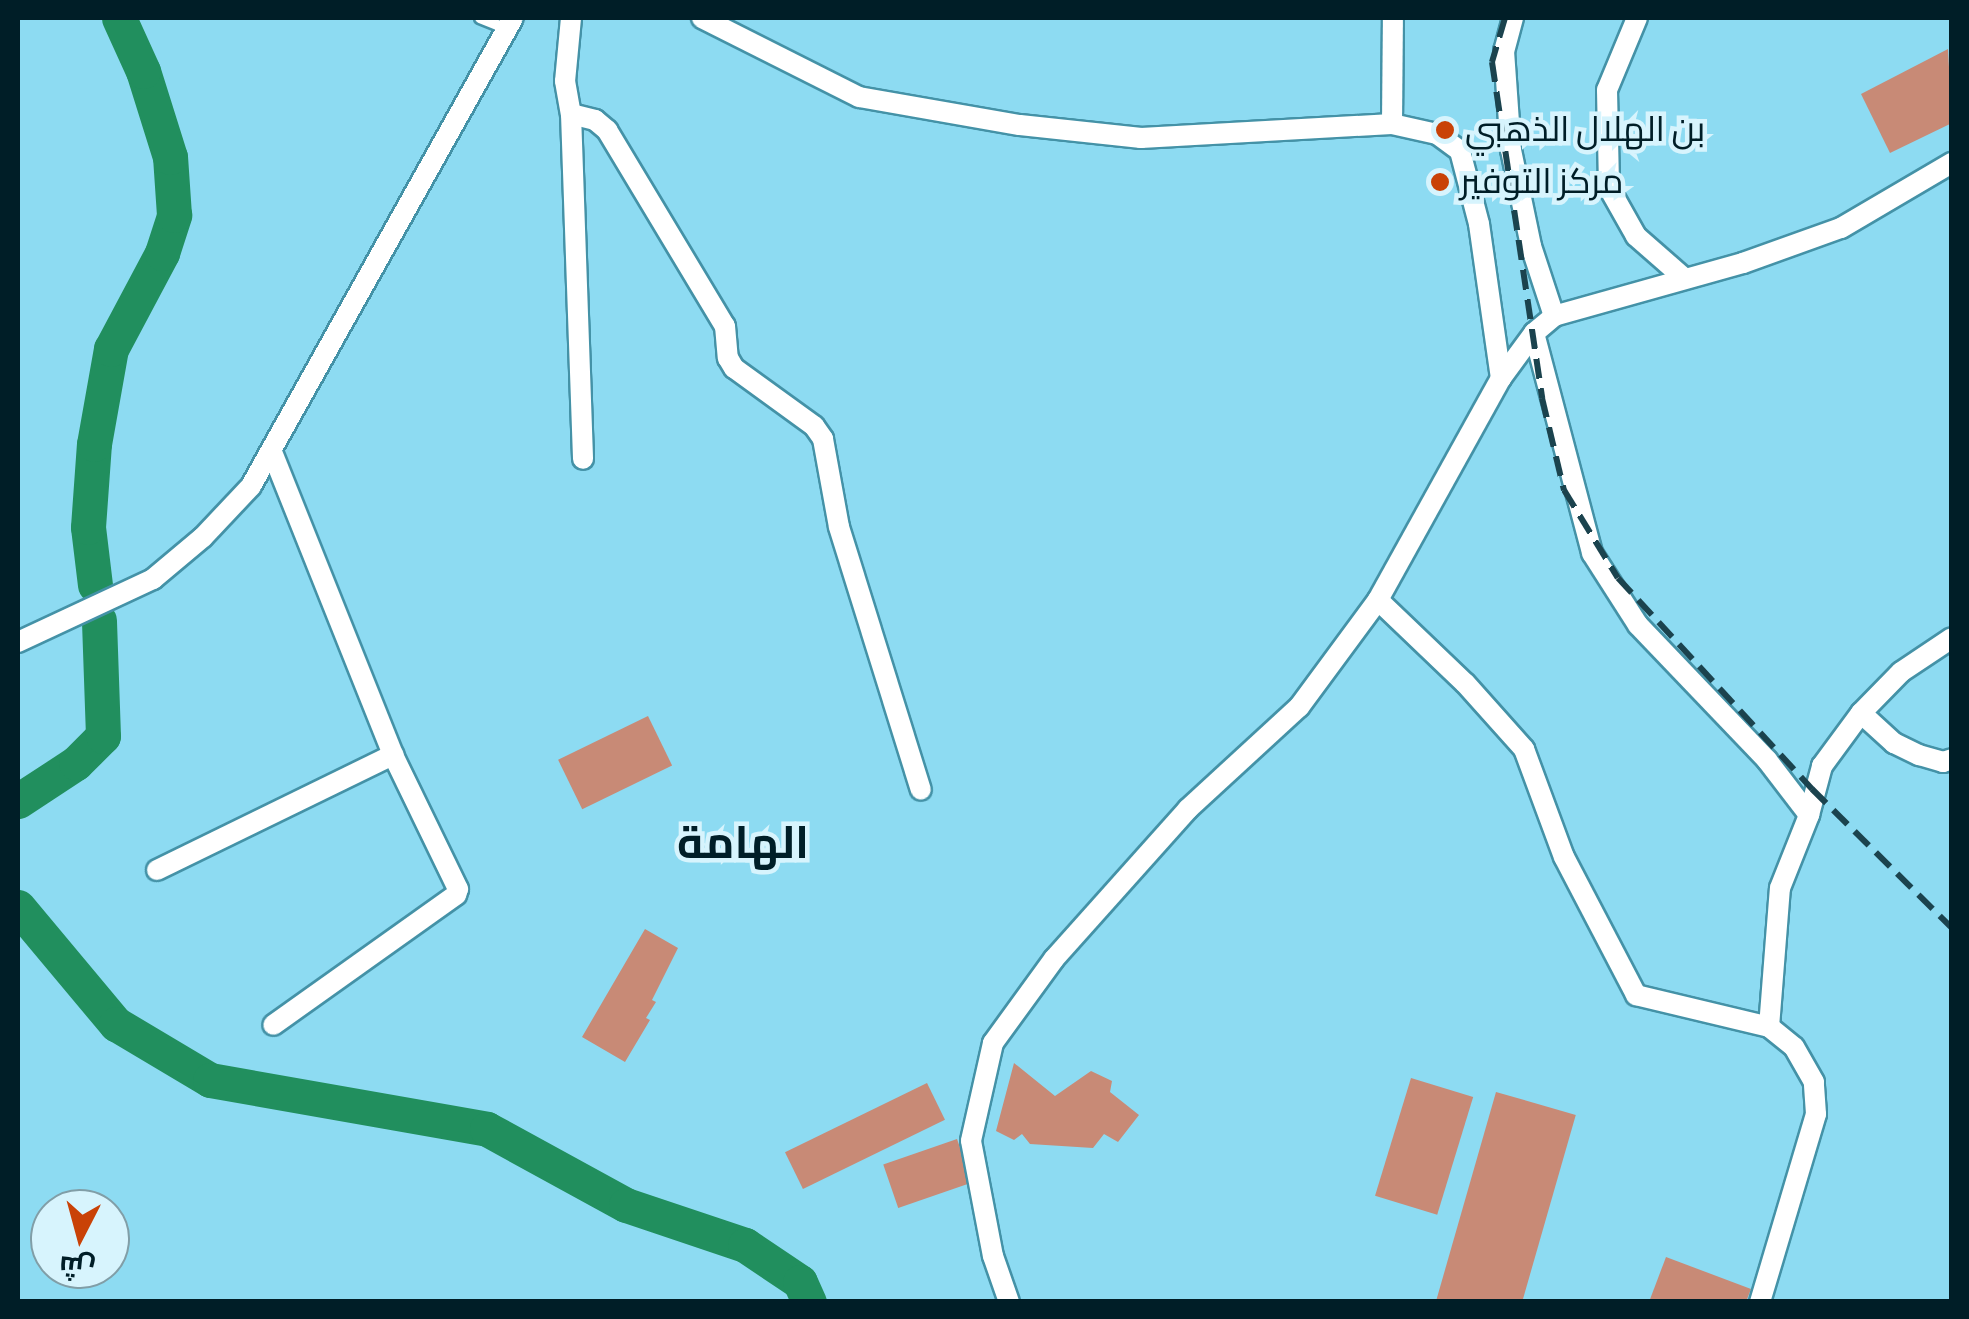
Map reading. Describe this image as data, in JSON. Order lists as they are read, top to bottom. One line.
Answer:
{"districts":["الهامة"],"places":["بن الهلال الذهبي","مركز التوفير"],"north":"bottom"}
